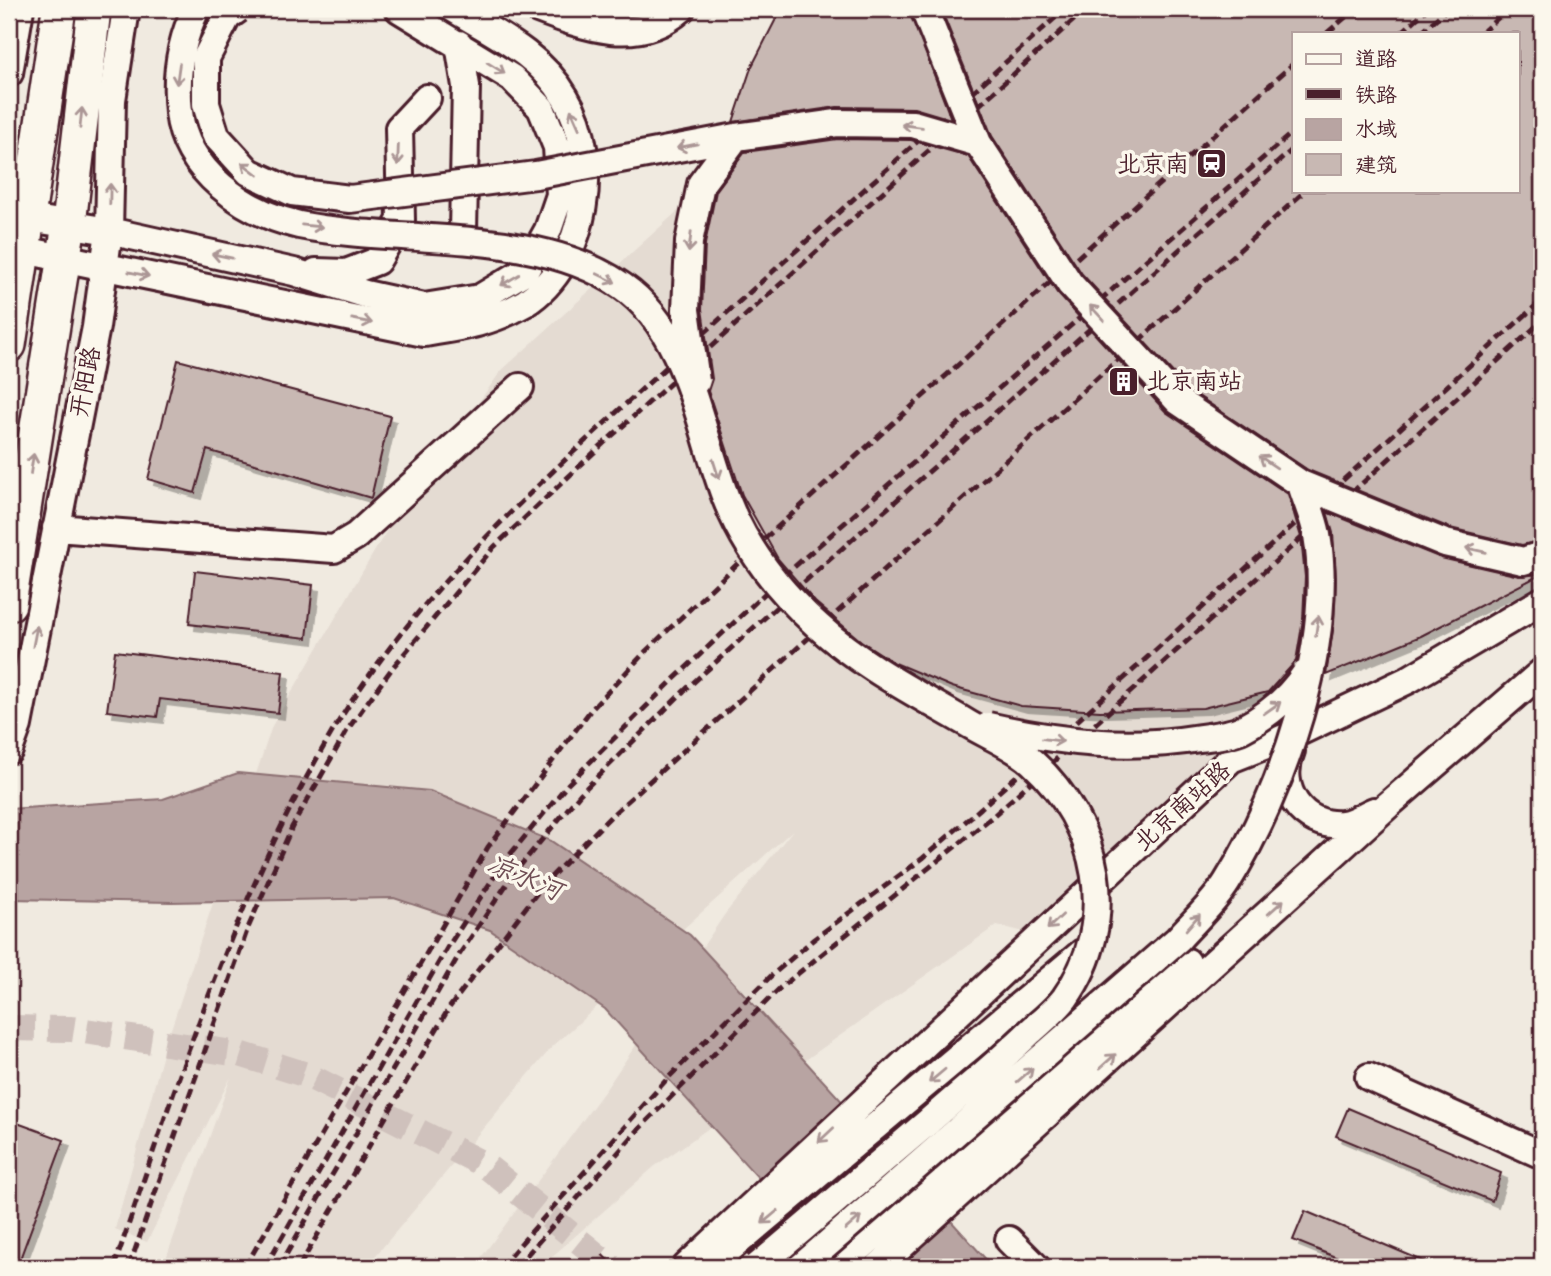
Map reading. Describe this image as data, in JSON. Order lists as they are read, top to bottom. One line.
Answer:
{"streets":{"main road":["开阳路"],"street":["北京南站路"]},"water":["凉水河"],"places":{"station":["北京南"],"building":["北京南站"]},"legend":["道路","铁路","水域","建筑"]}
